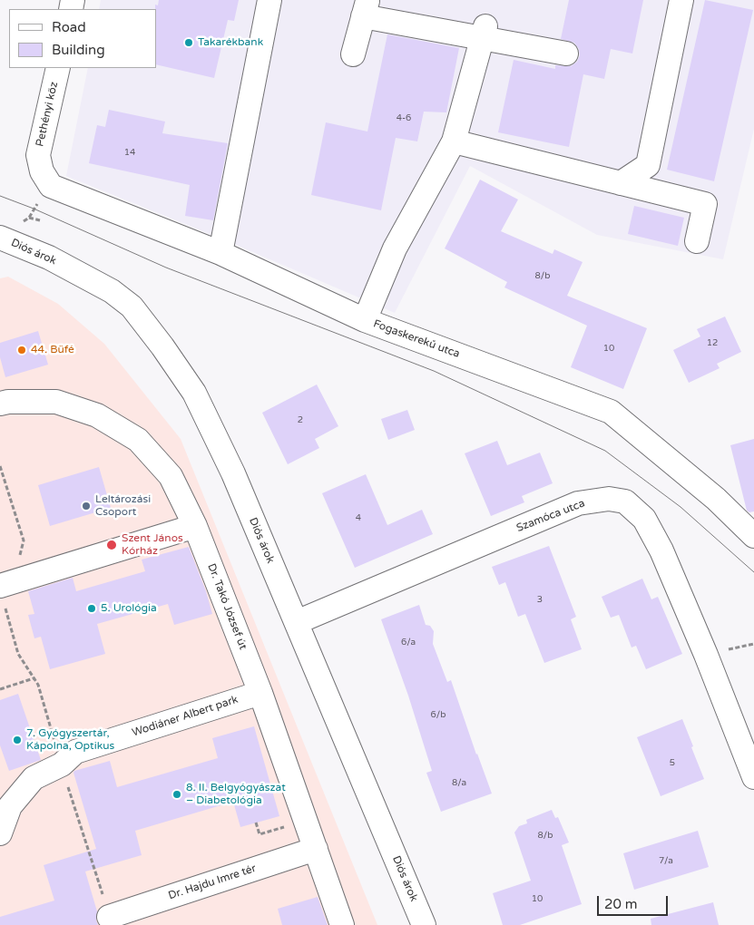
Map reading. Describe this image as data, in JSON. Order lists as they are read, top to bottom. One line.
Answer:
{"streets":{"street":["Pethényi köz","Diós árok","Fogaskerekű utca","Szamóca utca","Dr. Takó József út","Wodiáner Albert park","Dr. Hajdu Imre tér"]},"crossings":[["Pethényi köz","Fogaskerekű utca"],["Diós árok","Szamóca utca"],["Dr. Takó József út","Wodiáner Albert park"],["Dr. Takó József út","Dr. Hajdu Imre tér"]],"places":["Takarékbank","44. Büfé","Leltározási Csoport","Szent János Kórház","5. Urológia","7. Gyógyszertár, Kápolna, Optikus","8. II. Belgyógyászat – Diabetológia"],"house_numbers":["4-6","14","8/b","12","10","2","4","3","6/a","6/b","5","8/a","8/b","7/a","10"],"legend":["Road","Building"],"scale_bar":"20 m"}
